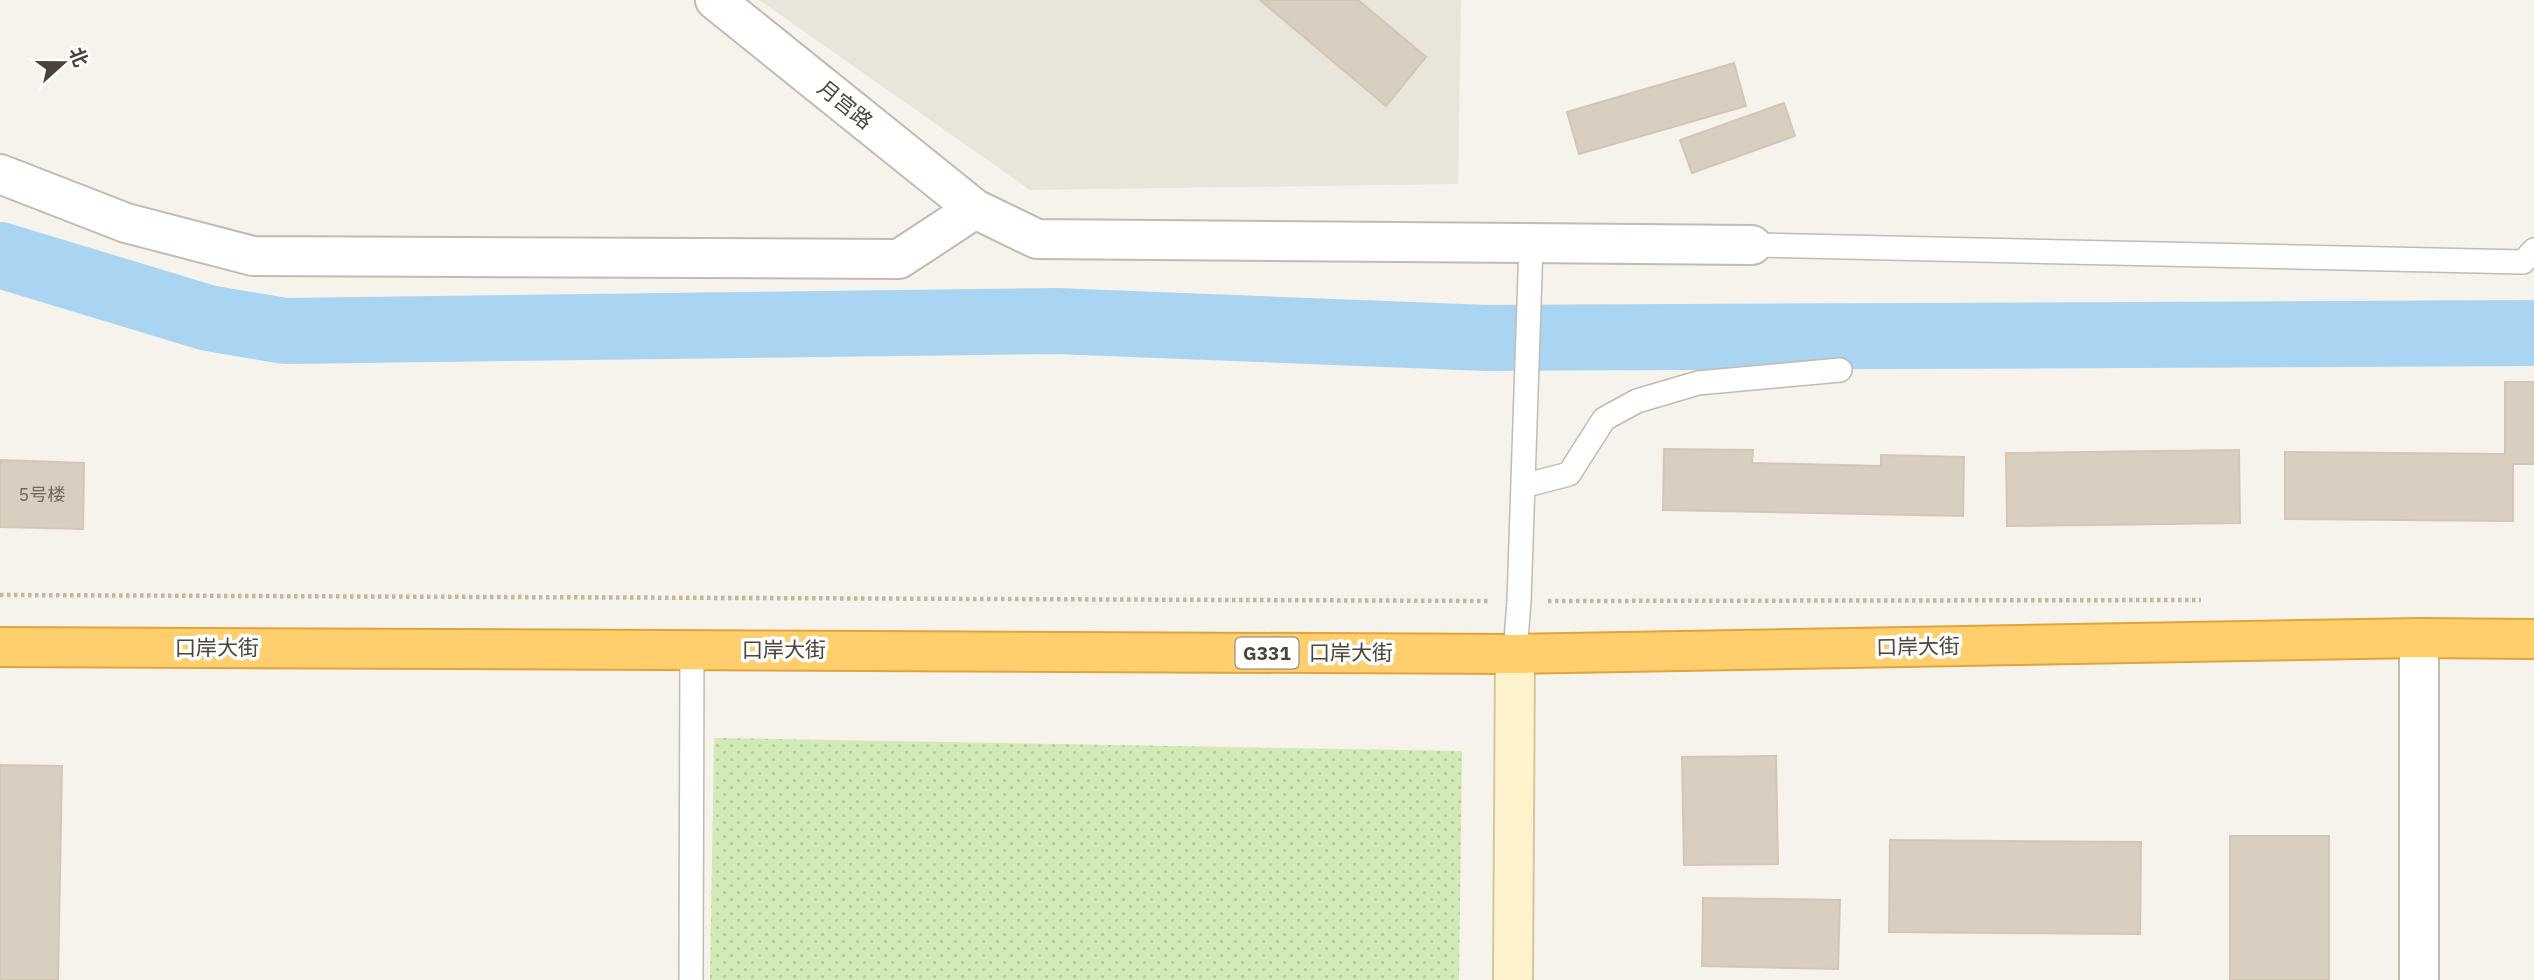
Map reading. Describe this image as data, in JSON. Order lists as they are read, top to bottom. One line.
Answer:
{"streets":{"highway":["口岸大街","G331"],"street":["月宫路"]},"house_numbers":["5号楼"],"north":"right"}
